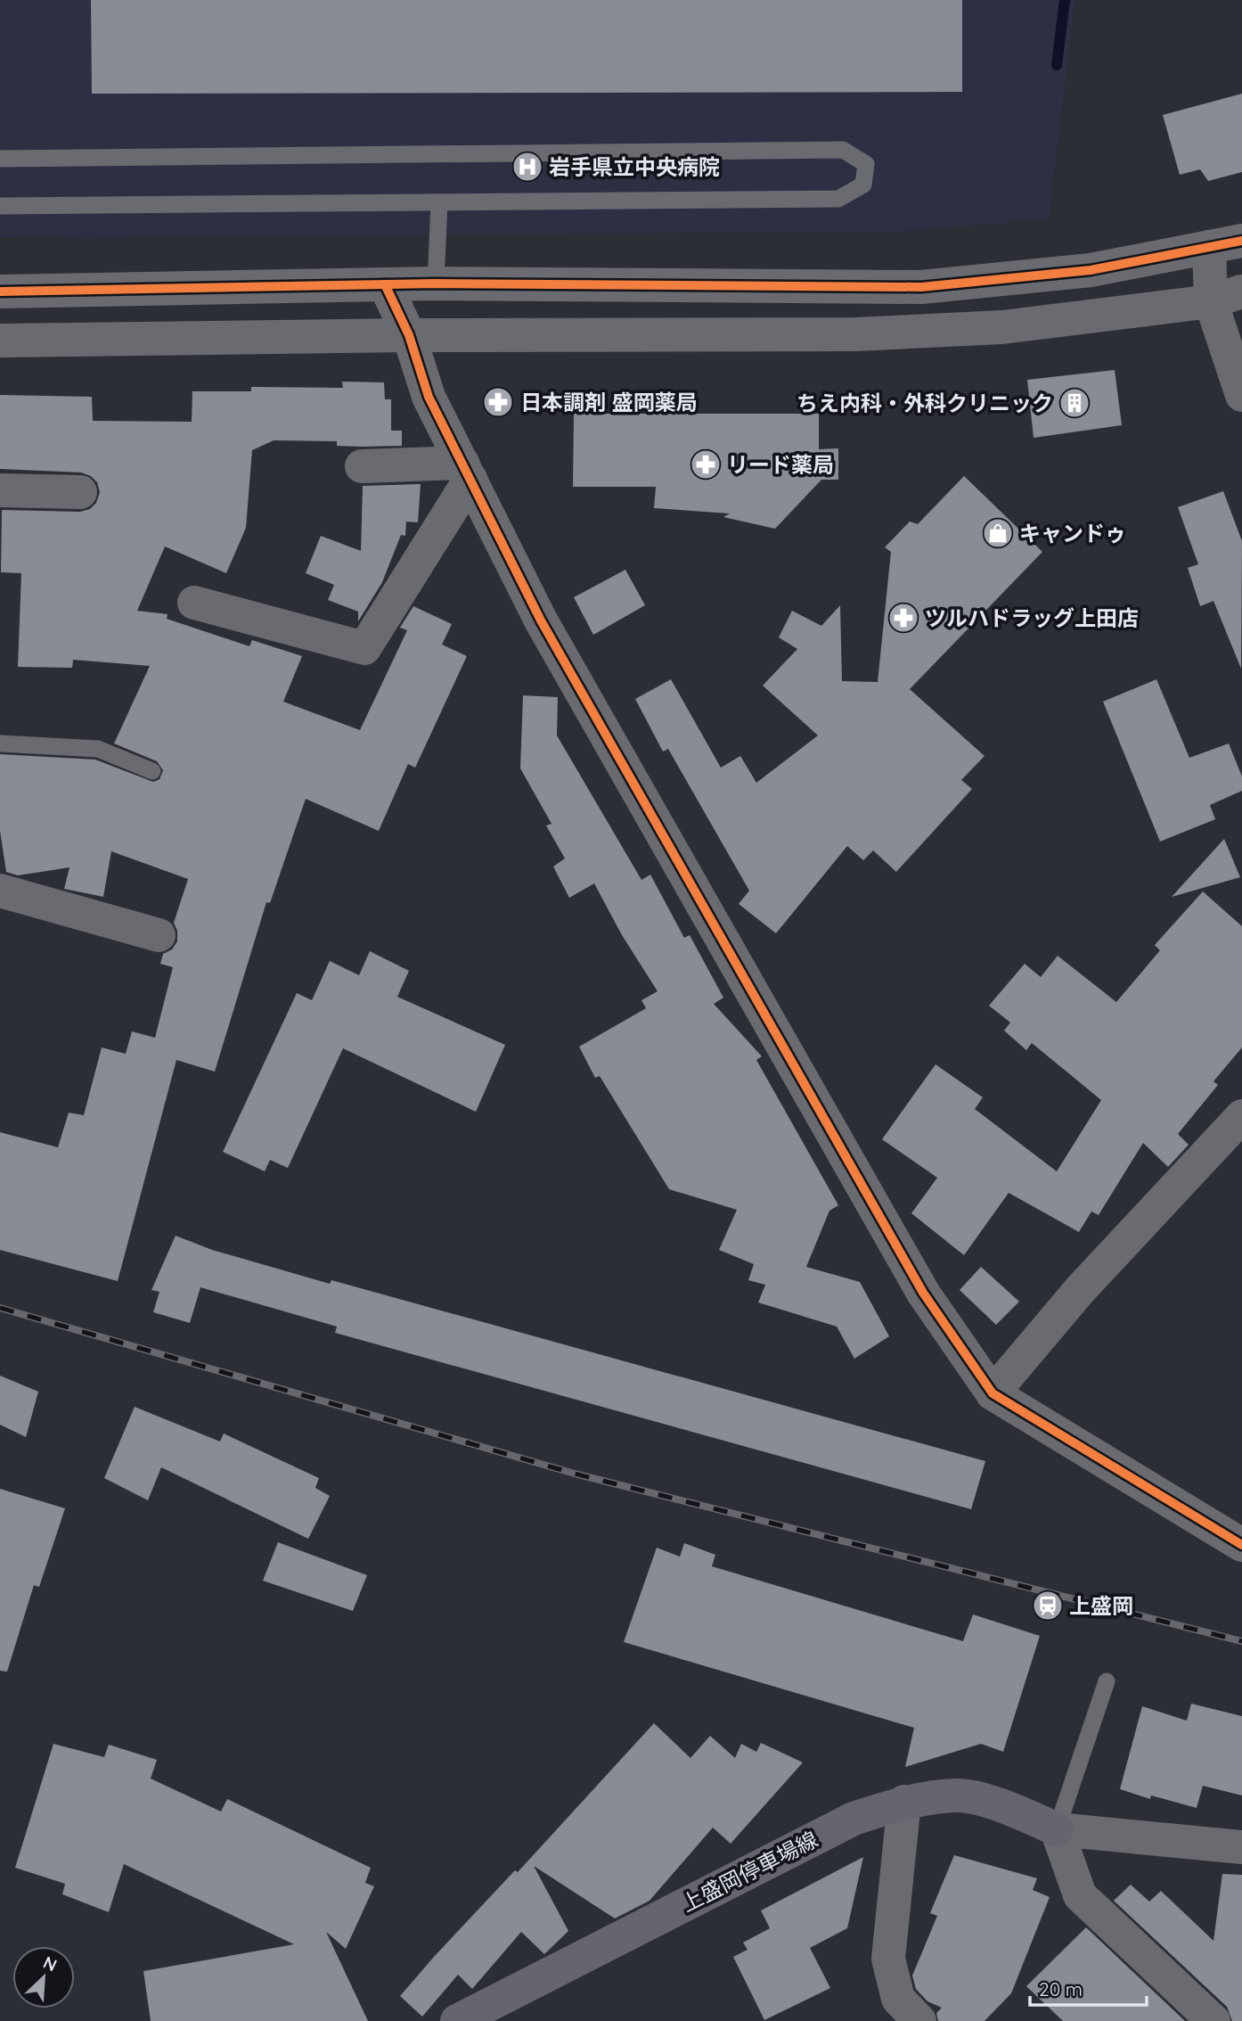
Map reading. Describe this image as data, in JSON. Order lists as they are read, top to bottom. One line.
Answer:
{"streets":{"main road":["上盛岡停車場線"]},"places":{"hospital":["岩手県立中央病院"],"pharmacy":["日本調剤 盛岡薬局","リード薬局","ツルハドラッグ上田店"],"building":["ちえ内科・外科クリニック"],"shop":["キャンドゥ"],"station":["上盛岡"]},"scale_bar":"20 m","north":"top right"}
